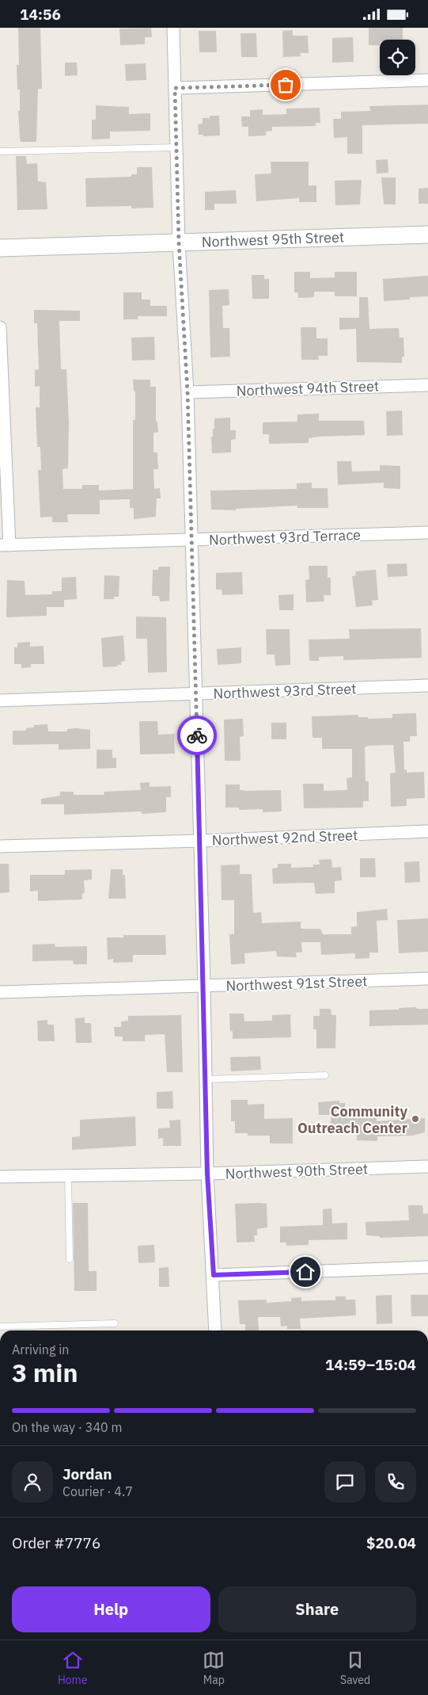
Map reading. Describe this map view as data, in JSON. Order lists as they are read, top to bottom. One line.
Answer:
{"streets":{"main road":["Northwest 95th Street"],"street":["Northwest 94th Street","Northwest 93rd Terrace","Northwest 93rd Street","Northwest 92nd Street","Northwest 91st Street","Northwest 90th Street"]},"places":["Community Outreach Center"],"page":{"status":"14:56","heading":["3 min","Arriving in","14:59–15:04"],"panel":["Jordan","Courier · 4.7","Order #7776","$20.04"],"bar":"On the way · 340 m","buttons":["Help","Share"],"tabs":["Home","Map","Saved"]}}
